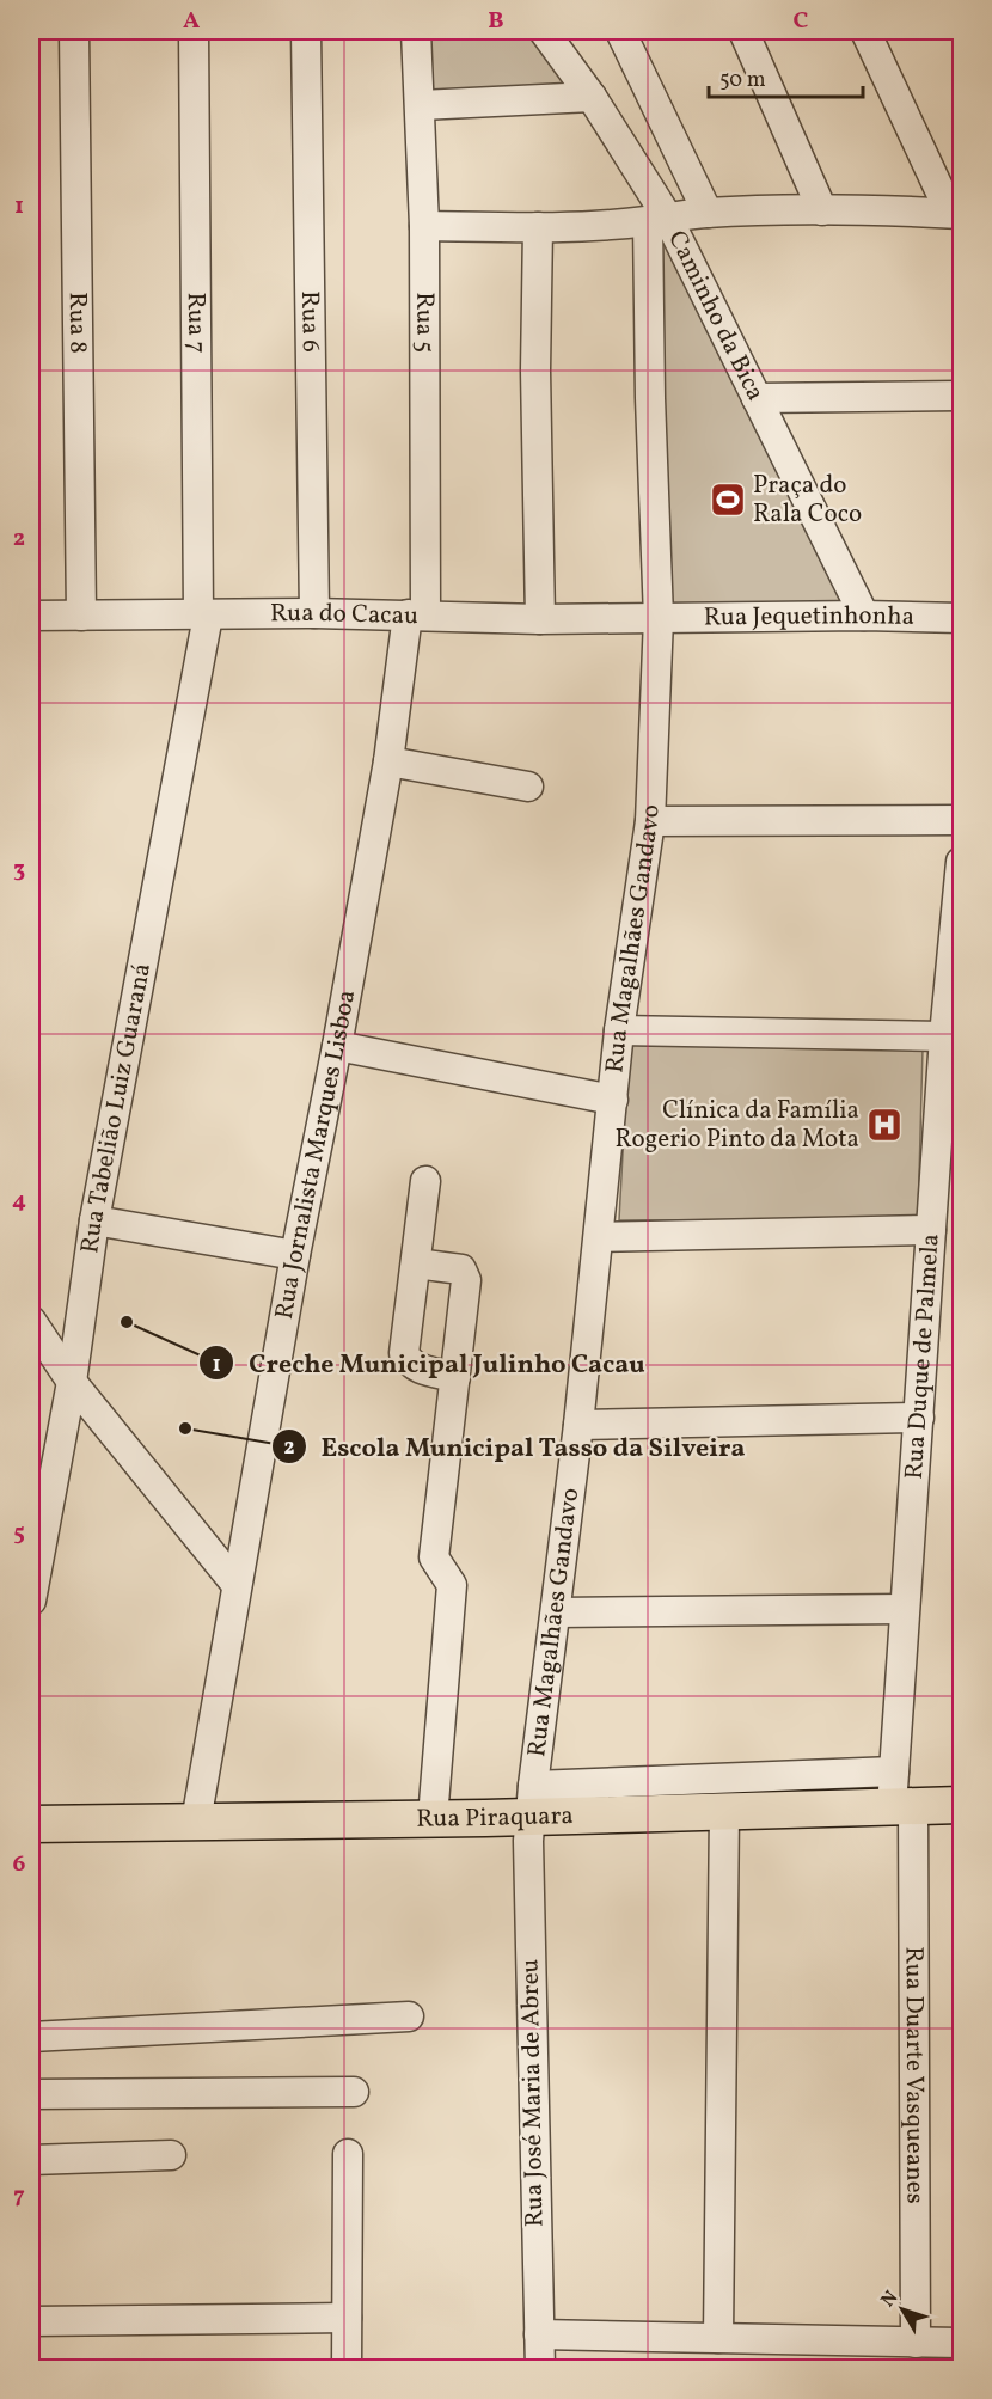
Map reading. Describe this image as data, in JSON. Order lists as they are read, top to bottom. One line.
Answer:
{"streets":{"main road":["Rua Piraquara"],"street":["Caminho da Bica","Rua 6","Rua 8","Rua 7","Rua 5","Rua do Cacau","Rua Jequetinhonha","Rua Magalhães Gandavo","Rua Tabelião Luiz Guaraná","Rua Jornalista Marques Lisboa","Rua Duque de Palmela","Rua Duarte Vasqueanes","Rua José Maria de Abreu"]},"crossings":[["Caminho da Bica","Rua Jequetinhonha"],["Caminho da Bica","Rua Magalhães Gandavo"],["Rua 6","Rua do Cacau"],["Rua 8","Rua do Cacau"],["Rua 7","Rua do Cacau"],["Rua 7","Rua Tabelião Luiz Guaraná"],["Rua 5","Rua do Cacau"],["Rua 5","Rua Jornalista Marques Lisboa"],["Rua do Cacau","Rua Jequetinhonha"],["Rua do Cacau","Rua Magalhães Gandavo"],["Rua do Cacau","Rua Tabelião Luiz Guaraná"],["Rua do Cacau","Rua Jornalista Marques Lisboa"],["Rua Jequetinhonha","Rua Magalhães Gandavo"],["Rua Magalhães Gandavo","Rua Piraquara"],["Rua Magalhães Gandavo","Rua José Maria de Abreu"],["Rua Jornalista Marques Lisboa","Rua Piraquara"],["Rua Duque de Palmela","Rua Piraquara"],["Rua Duque de Palmela","Rua Duarte Vasqueanes"],["Rua Piraquara","Rua Duarte Vasqueanes"],["Rua Piraquara","Rua José Maria de Abreu"]],"places":{"sports":["Praça do Rala Coco"],"hospital":["Clínica da Família Rogerio Pinto da Mota"],"other":["Creche Municipal Julinho Cacau","Escola Municipal Tasso da Silveira"]},"scale_bar":"50 m","north":"top left","grid":{"columns":["A","B","C"],"rows":["1","2","3","4","5","6","7"]}}
